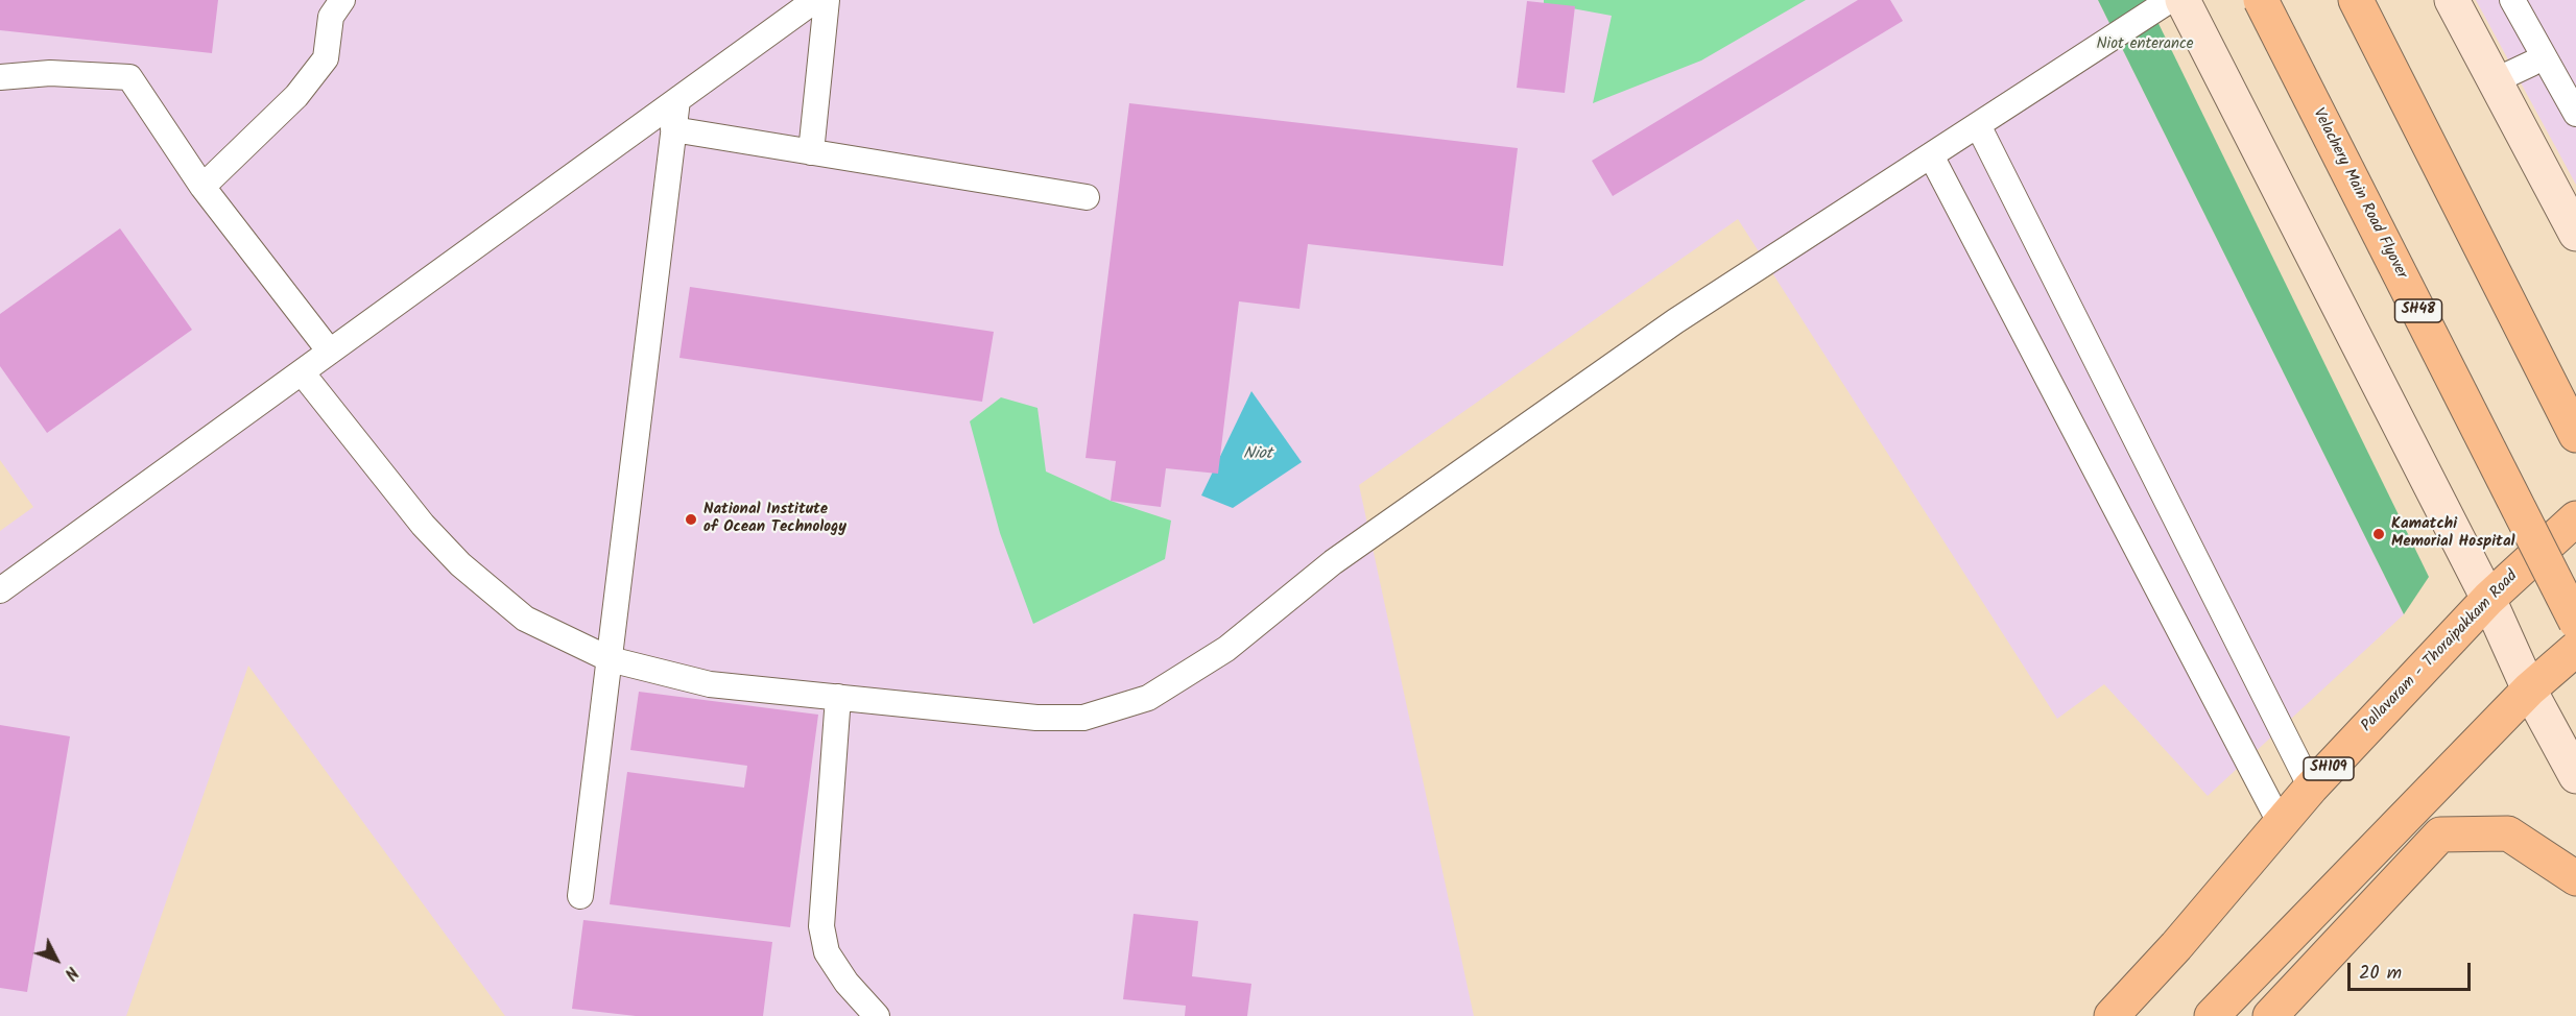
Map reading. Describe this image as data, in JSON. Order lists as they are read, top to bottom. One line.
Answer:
{"streets":{"main road":["Velachery Main Road Flyover","SH48","Pallavaram - Thoraipakkam Road","SH109"]},"water":["Niot"],"parks":["Niot enterance"],"places":["National Institute of Ocean Technology","Kamatchi Memorial Hospital"],"scale_bar":"20 m","north":"bottom right"}
